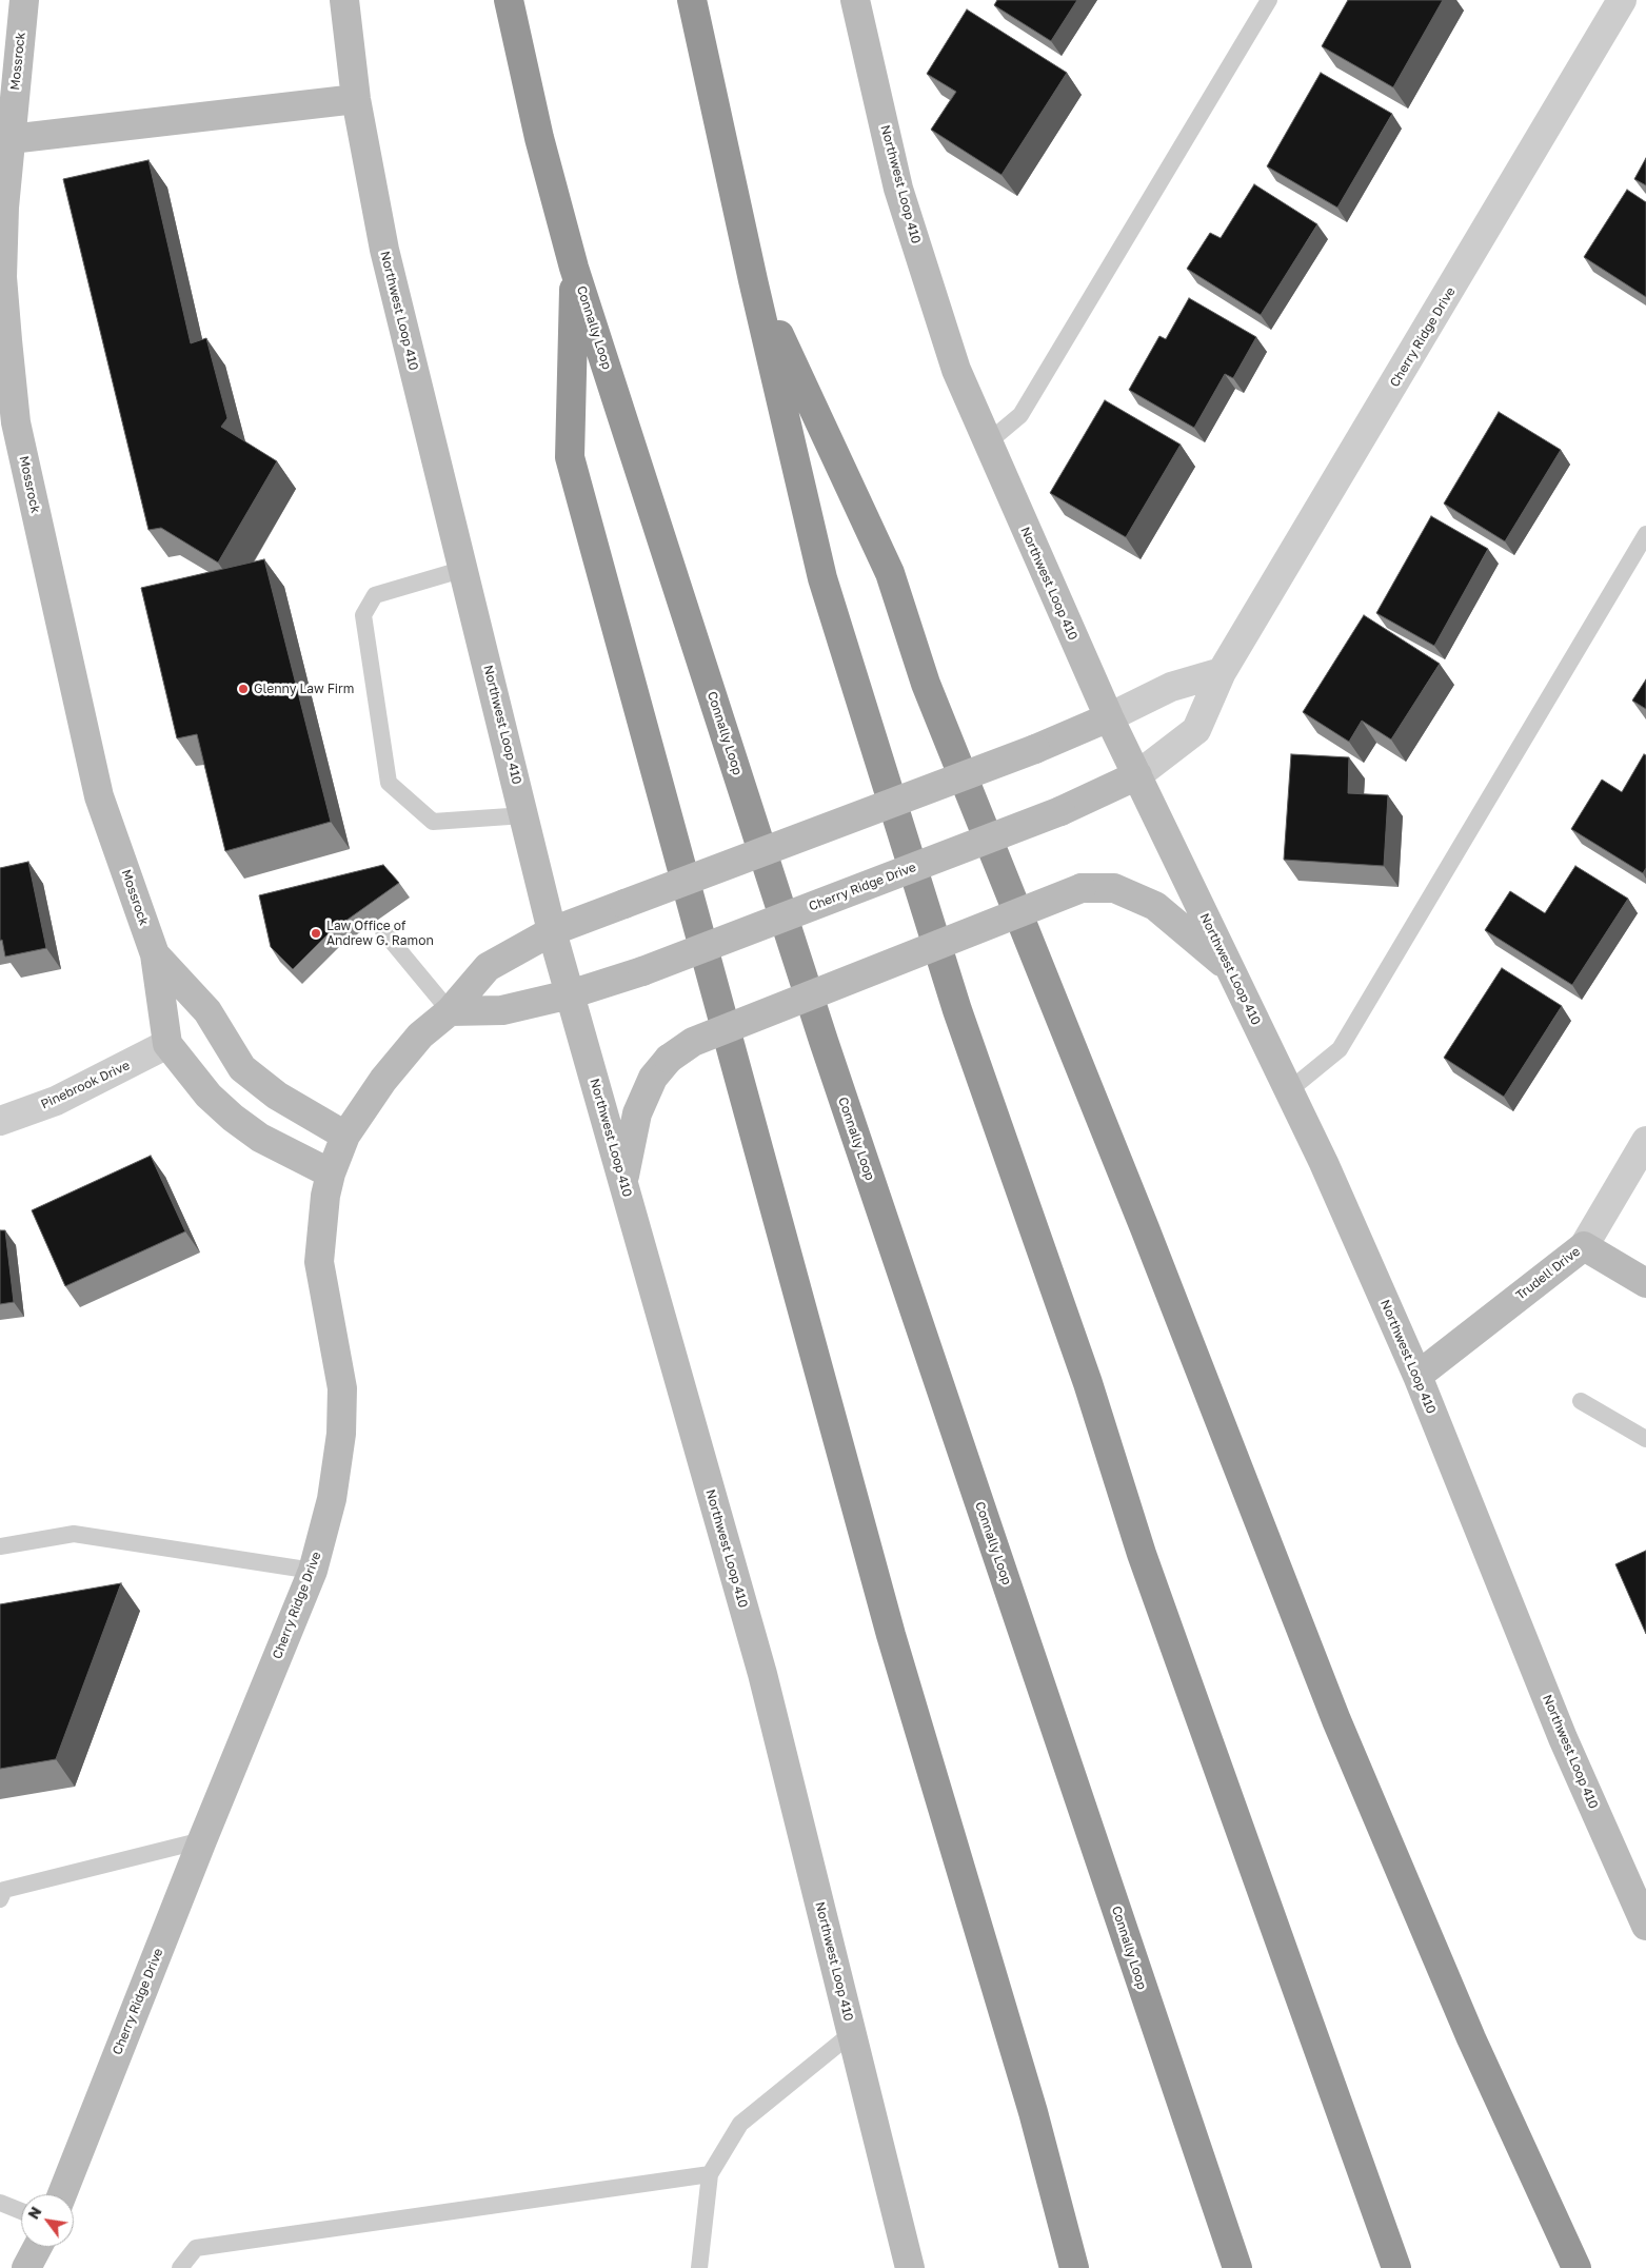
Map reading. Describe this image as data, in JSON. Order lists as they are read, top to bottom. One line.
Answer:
{"streets":{"highway":["Connally Loop"],"main road":["Mossrock","Northwest Loop 410","Cherry Ridge Drive","Trudell Drive"],"street":["Pinebrook Drive"]},"crossings":[["Mossrock","Cherry Ridge Drive"],["Mossrock","Pinebrook Drive"],["Northwest Loop 410","Cherry Ridge Drive"],["Northwest Loop 410","Trudell Drive"]],"places":["Glenny Law Firm","Law Office of Andrew G. Ramon"],"north":"top left"}
